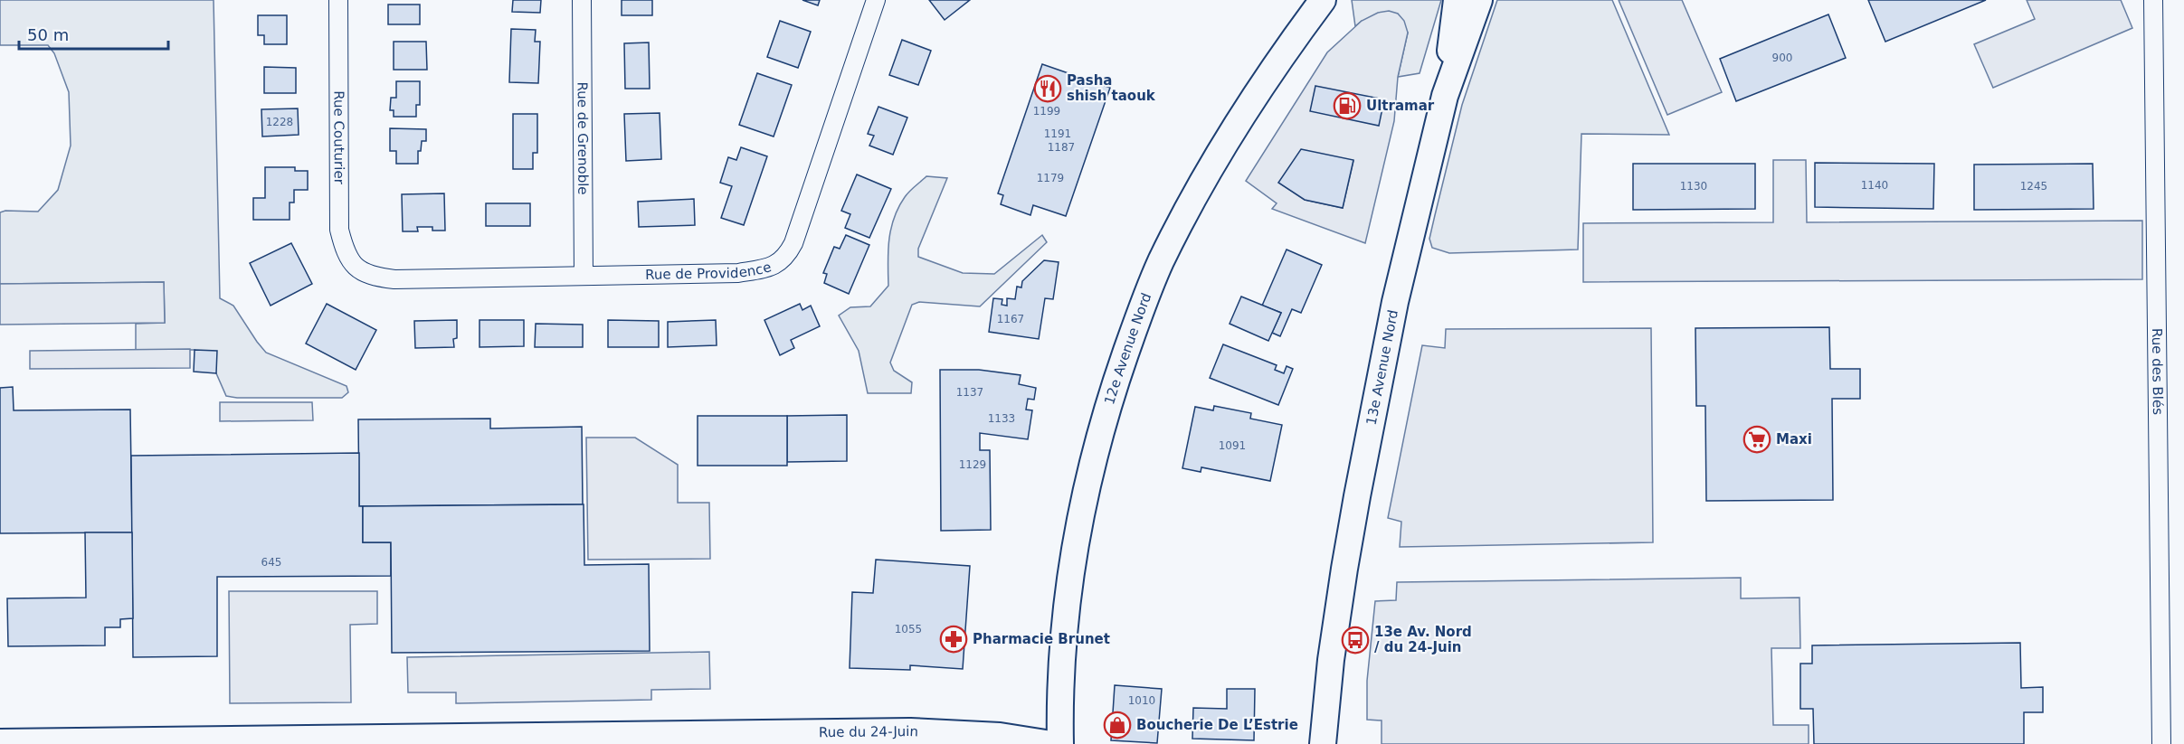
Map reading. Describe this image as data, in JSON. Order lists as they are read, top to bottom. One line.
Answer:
{"streets":{"main road":["12e Avenue Nord","13e Avenue Nord","Rue du 24-Juin"],"street":["Rue Couturier","Rue de Grenoble","Rue de Providence","Rue des Blés"]},"crossings":[["Rue Couturier","Rue de Providence"],["Rue de Grenoble","Rue de Providence"]],"places":{"restaurant":["Pasha shish taouk"],"fuel station":["Ultramar"],"supermarket":["Maxi"],"pharmacy":["Pharmacie Brunet"],"bus stop":["13e Av. Nord / du 24-Juin"],"shop":["Boucherie De L’Estrie"]},"house_numbers":["900","1199","1228","1191","1187","1179","1140","1130","1245","1167","1137","1133","1091","1129","645","1055","1010"],"scale_bar":"50 m"}
